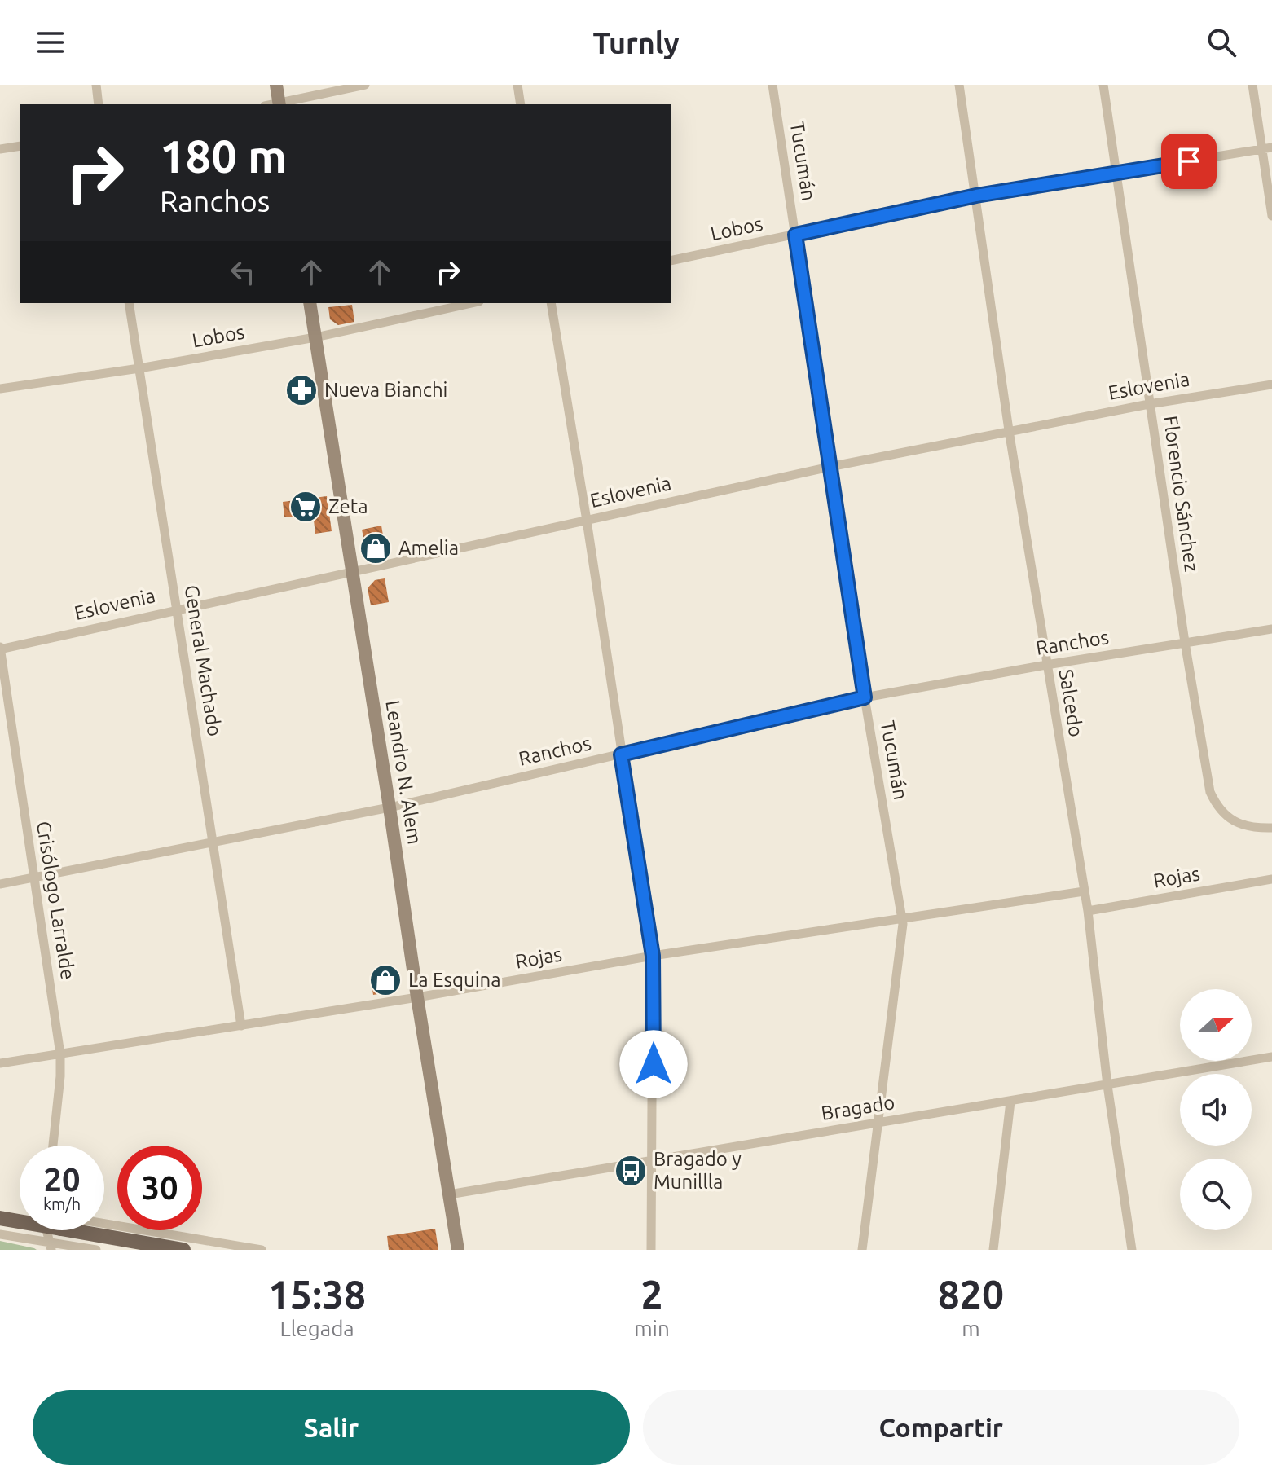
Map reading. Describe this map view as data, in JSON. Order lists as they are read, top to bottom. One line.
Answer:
{"streets":{"street":["Tucumán","Lobos","Eslovenia","Florencio Sánchez","Ranchos","General Machado","Salcedo","Leandro N. Alem","Rojas","Crisólogo Larralde","Bragado"]},"crossings":[["Tucumán","Lobos"],["Tucumán","Eslovenia"],["Tucumán","Ranchos"],["Tucumán","Rojas"],["Tucumán","Bragado"],["Lobos","Florencio Sánchez"],["Lobos","General Machado"],["Lobos","Salcedo"],["Lobos","Leandro N. Alem"],["Eslovenia","Florencio Sánchez"],["Eslovenia","General Machado"],["Eslovenia","Salcedo"],["Eslovenia","Leandro N. Alem"],["Eslovenia","Crisólogo Larralde"],["Florencio Sánchez","Ranchos"],["Ranchos","General Machado"],["Ranchos","Salcedo"],["Ranchos","Leandro N. Alem"],["Ranchos","Crisólogo Larralde"],["General Machado","Rojas"],["Salcedo","Rojas"],["Salcedo","Bragado"],["Leandro N. Alem","Rojas"],["Leandro N. Alem","Bragado"],["Rojas","Crisólogo Larralde"]],"places":{"pharmacy":["Nueva Bianchi"],"supermarket":["Zeta"],"shop":["Amelia","La Esquina"],"bus stop":["Bragado y Munillla"]},"north":"right","page":{"header":"Turnly","turn":["180 m","Ranchos"],"speed":"20 km/h","limit":"30","eta":["15:38","Llegada","2","min","820","m"],"buttons":["Salir","Compartir"]}}
